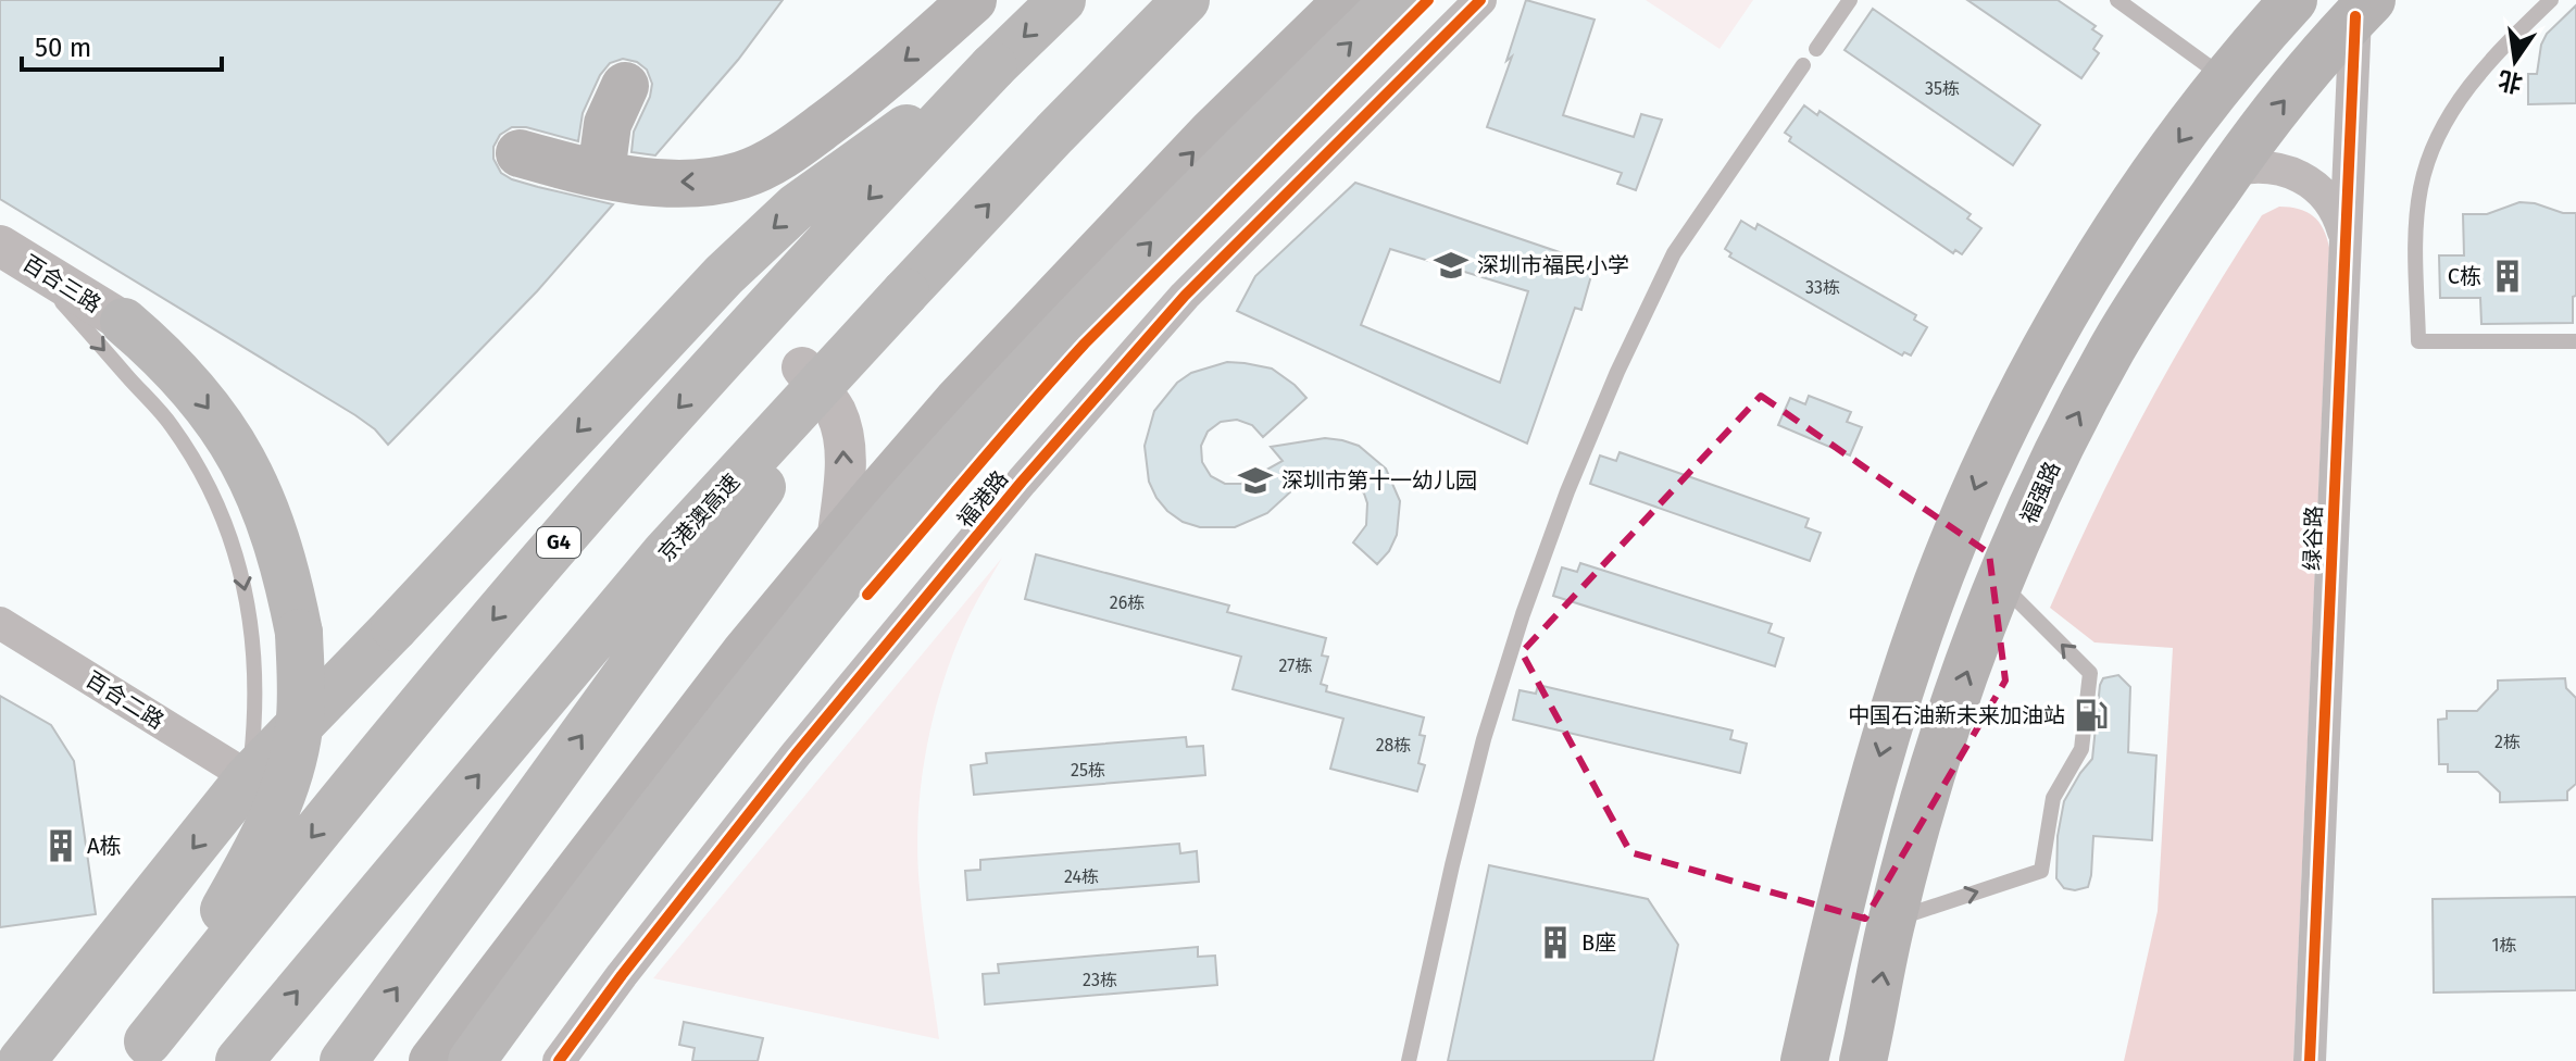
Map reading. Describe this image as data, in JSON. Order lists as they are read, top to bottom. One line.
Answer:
{"streets":{"highway":["京港澳高速","G4"],"main road":["福强路"],"street":["百合三路","福港路","绿谷路","百合二路"]},"crossings":[["福强路","绿谷路"]],"places":{"school or university":["深圳市福民小学","深圳市第十一幼儿园"],"building":["C栋","A栋","B座"],"fuel station":["中国石油新未来加油站"]},"house_numbers":["35栋","33栋","26栋","27栋","2栋","28栋","25栋","24栋","1栋","23栋"],"scale_bar":"50 m","north":"bottom"}
